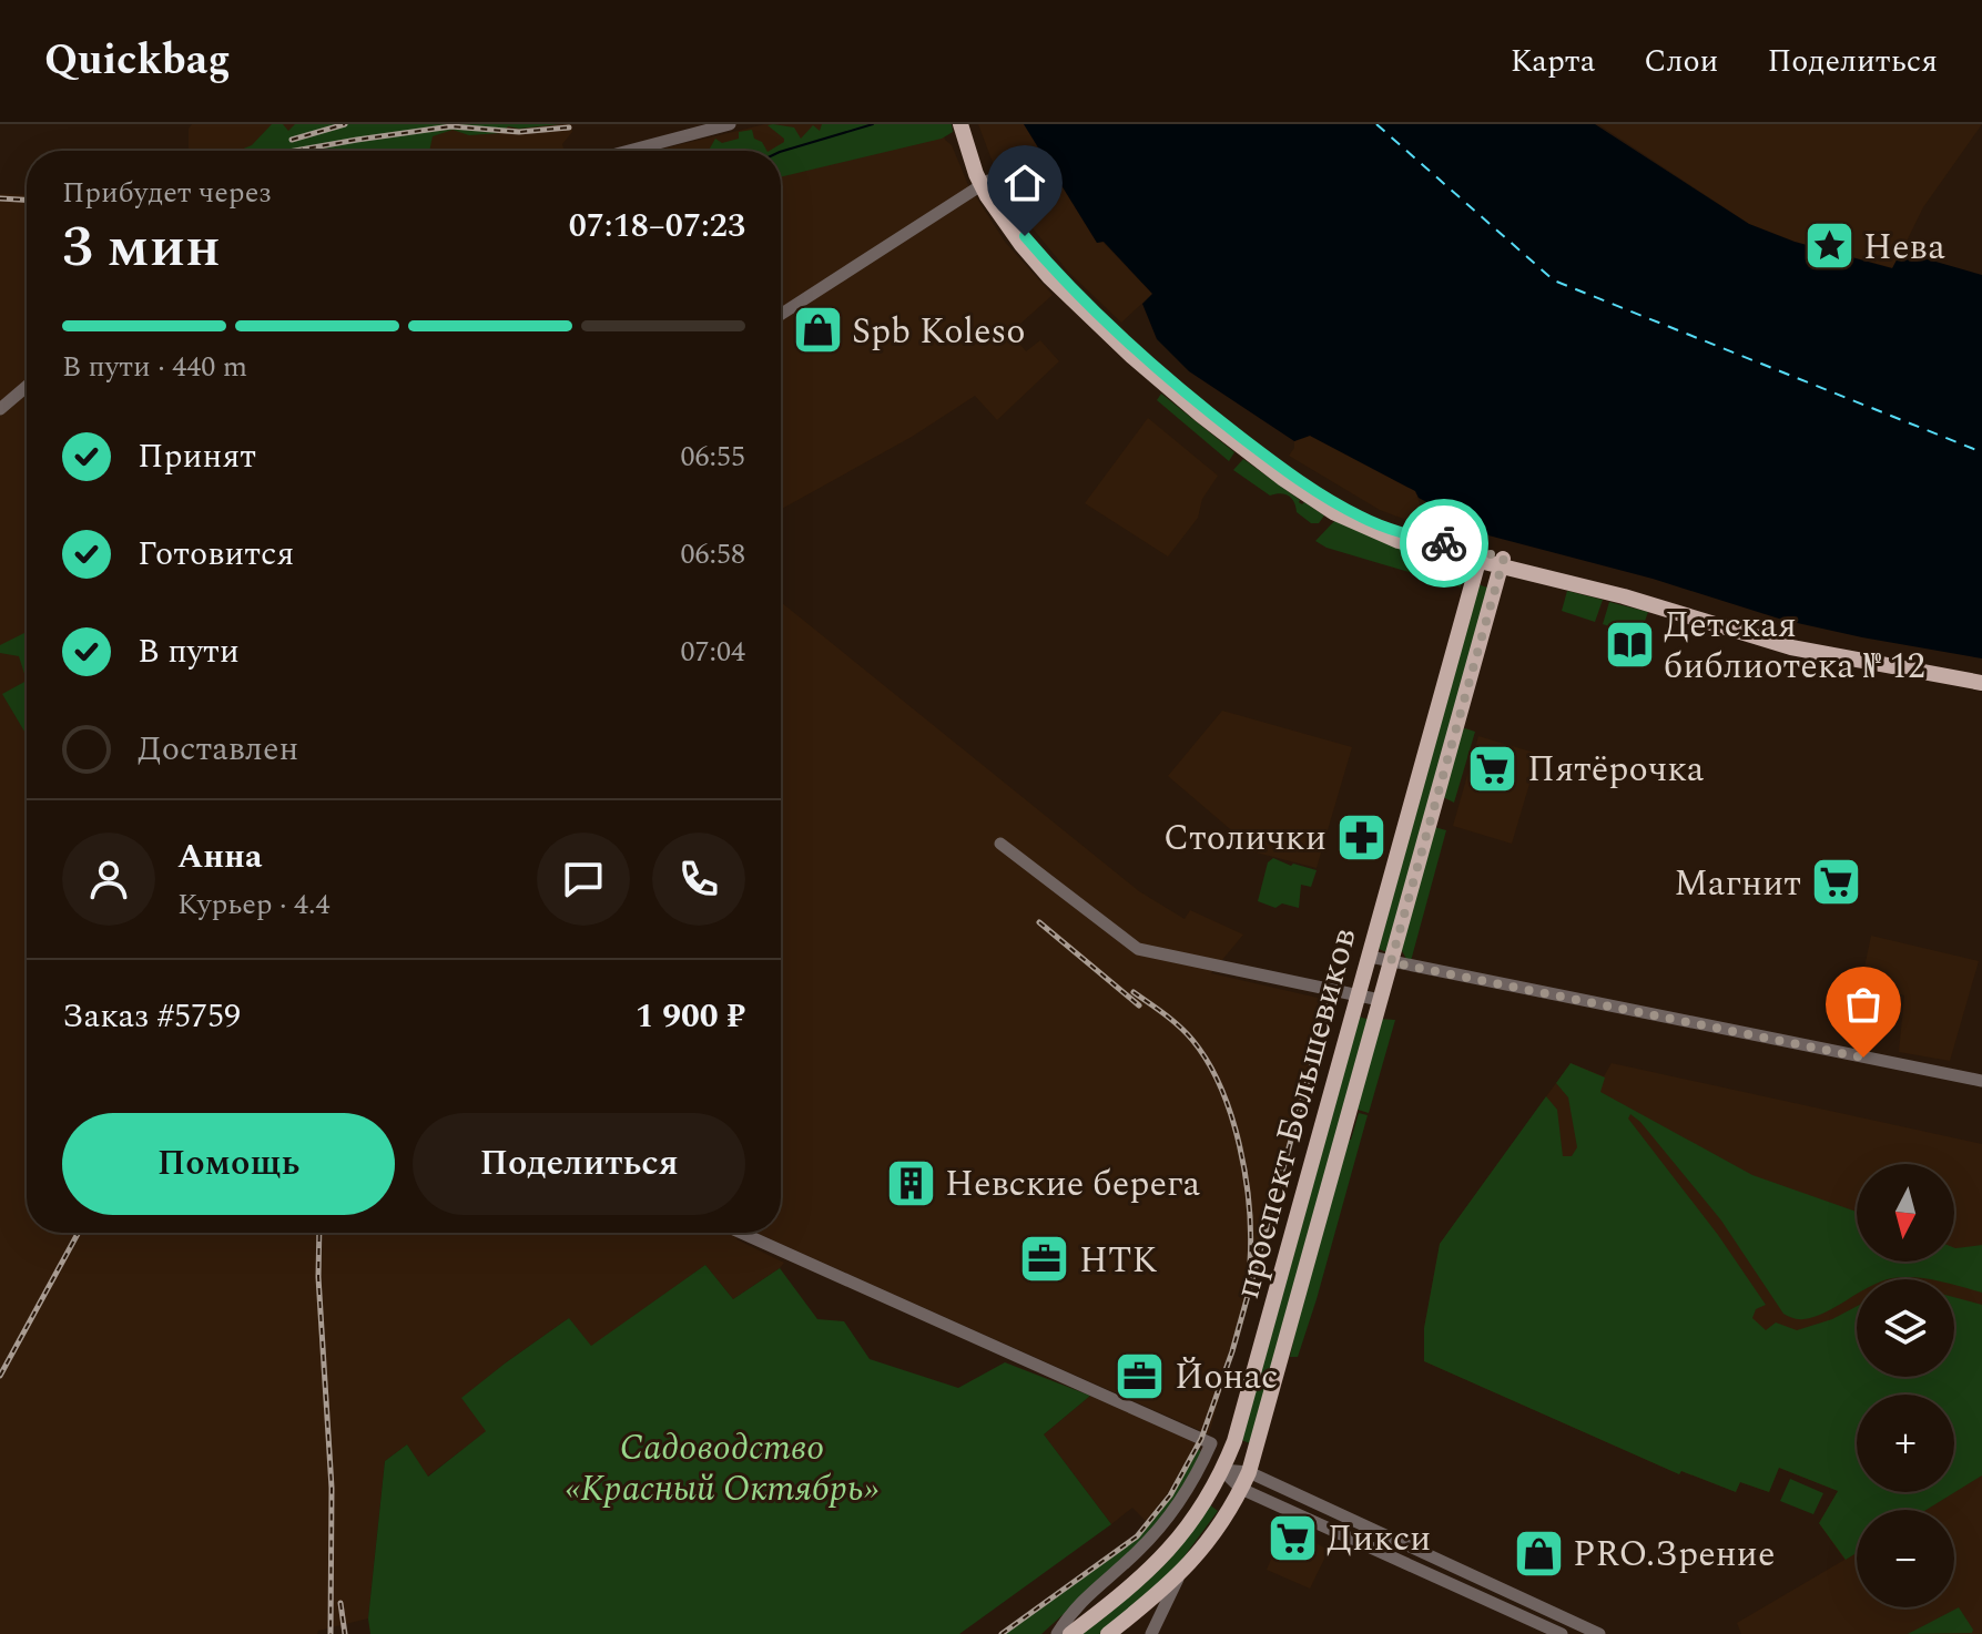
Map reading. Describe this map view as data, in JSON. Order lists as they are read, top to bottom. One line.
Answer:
{"streets":{"main road":["проспект Большевиков"]},"parks":["Садоводство «Красный Октябрь»"],"places":{"place":["Нева"],"shop":["Spb Koleso","PRO.Зрение"],"library":["Детская библиотека № 12"],"supermarket":["Пятёрочка","Магнит","Дикси"],"pharmacy":["Столички"],"building":["Невские берега"],"office":["НТК","Йонас"]},"north":"bottom","page":{"header":"Quickbag","nav":["Карта","Слои","Поделиться"],"heading":["3 мин","Прибудет через","07:18–07:23"],"panel":["Анна","Курьер · 4.4","Заказ #5759","1 900 ₽"],"bar":"В пути · 440 m","list":[["Принят","06:55"],["Готовится","06:58"],["В пути","07:04"],"Доставлен"],"buttons":["Помощь","Поделиться"],"map_buttons":["+","−"]}}
